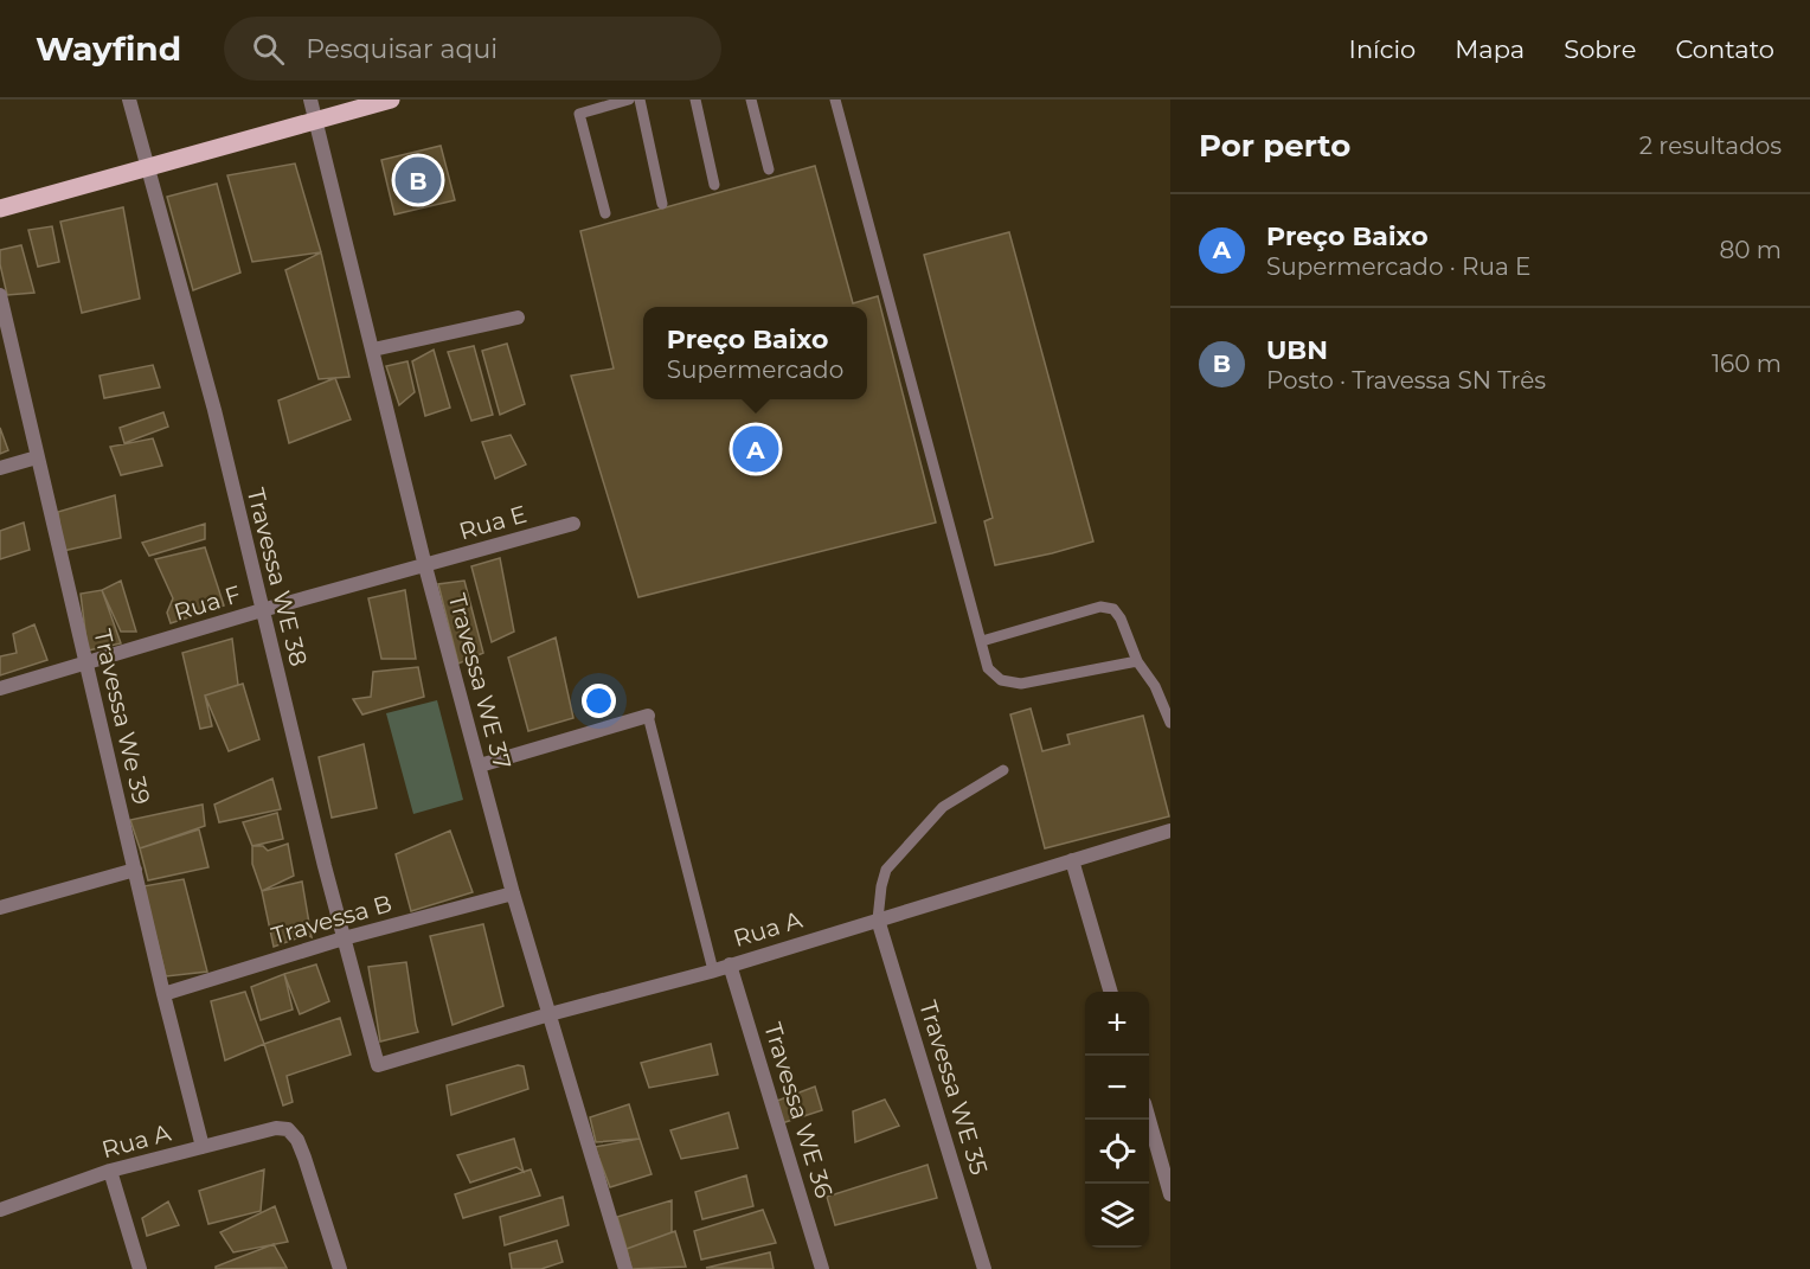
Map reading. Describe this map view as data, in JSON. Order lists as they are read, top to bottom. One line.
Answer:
{"streets":{"street":["Rua E","Travessa WE 38","Rua F","Travessa WE 37","Travessa We 39","Travessa B","Rua A","Travessa WE 35","Travessa WE 36"]},"crossings":[["Rua E","Rua F"],["Rua E","Travessa WE 37"],["Travessa WE 38","Rua F"],["Travessa WE 38","Travessa B"],["Travessa WE 38","Rua A"],["Rua F","Travessa WE 37"],["Rua F","Travessa We 39"],["Travessa WE 37","Travessa B"],["Travessa WE 37","Rua A"],["Travessa We 39","Travessa B"],["Travessa We 39","Rua A"],["Rua A","Travessa WE 35"],["Rua A","Travessa WE 36"]],"page":{"header":"Wayfind","search":"Pesquisar aqui","nav":["Início","Mapa","Sobre","Contato"],"heading":["Por perto","2 resultados"],"pins":["B","A"],"list":[{"mark":"A","name":"Preço Baixo","note":"Supermercado · Rua E","value":"80 m"},{"mark":"B","name":"UBN","note":"Posto · Travessa SN Três","value":"160 m"}],"popup":["Preço Baixo","Supermercado"],"map_buttons":["+","−"]}}
